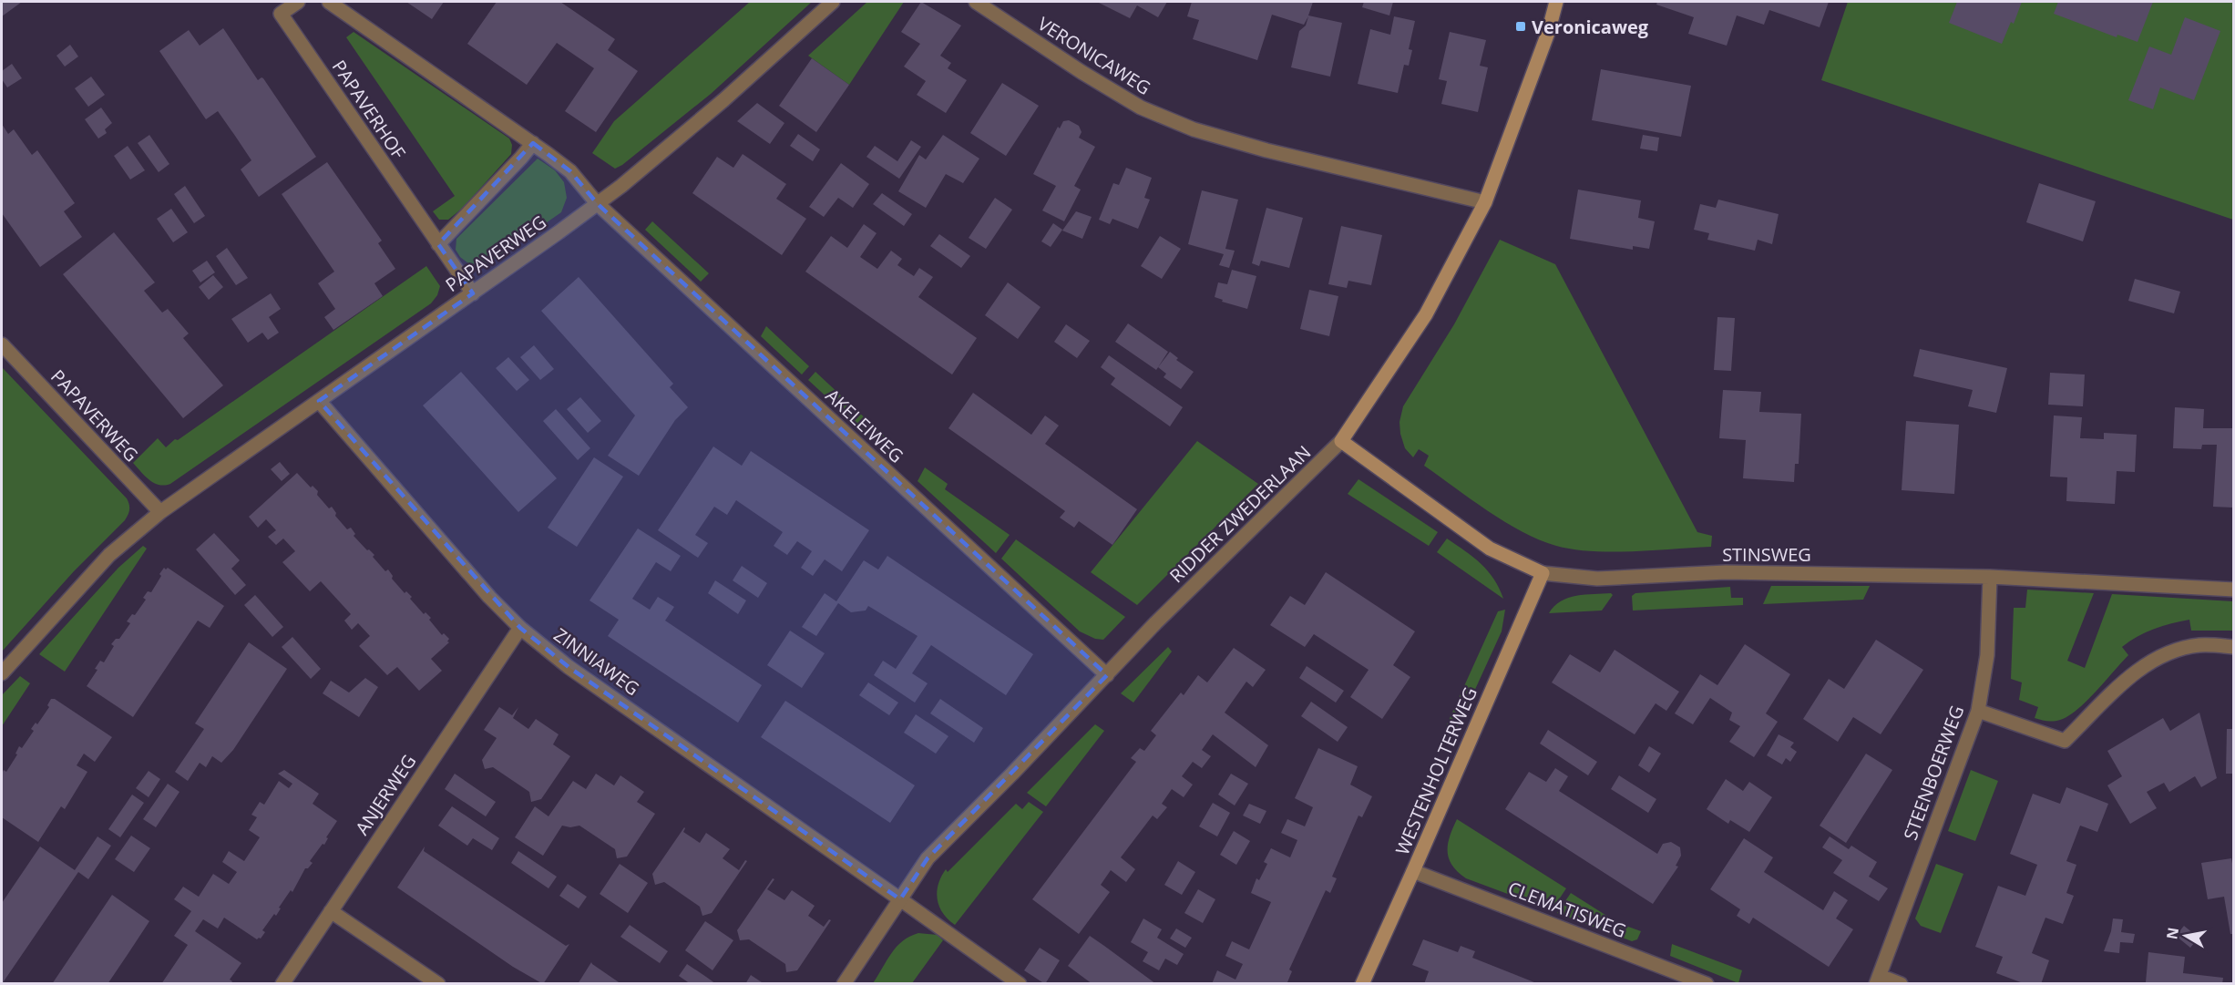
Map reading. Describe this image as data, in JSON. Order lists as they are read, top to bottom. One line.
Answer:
{"streets":{"street":["VERONICAWEG","PAPAVERHOF","PAPAVERWEG","AKELEIWEG","RIDDER ZWEDERLAAN","STINSWEG","ZINNIAWEG","WESTENHOLTERWEG","STEENBOERWEG","ANJERWEG","CLEMATISWEG"]},"crossings":[["VERONICAWEG","RIDDER ZWEDERLAAN"],["PAPAVERHOF","PAPAVERWEG"],["PAPAVERWEG","AKELEIWEG"],["PAPAVERWEG","ZINNIAWEG"],["AKELEIWEG","RIDDER ZWEDERLAAN"],["RIDDER ZWEDERLAAN","STINSWEG"],["RIDDER ZWEDERLAAN","ZINNIAWEG"],["STINSWEG","WESTENHOLTERWEG"],["STINSWEG","STEENBOERWEG"],["ZINNIAWEG","ANJERWEG"],["WESTENHOLTERWEG","CLEMATISWEG"]],"places":{"transit":["Veronicaweg"]},"north":"left"}
